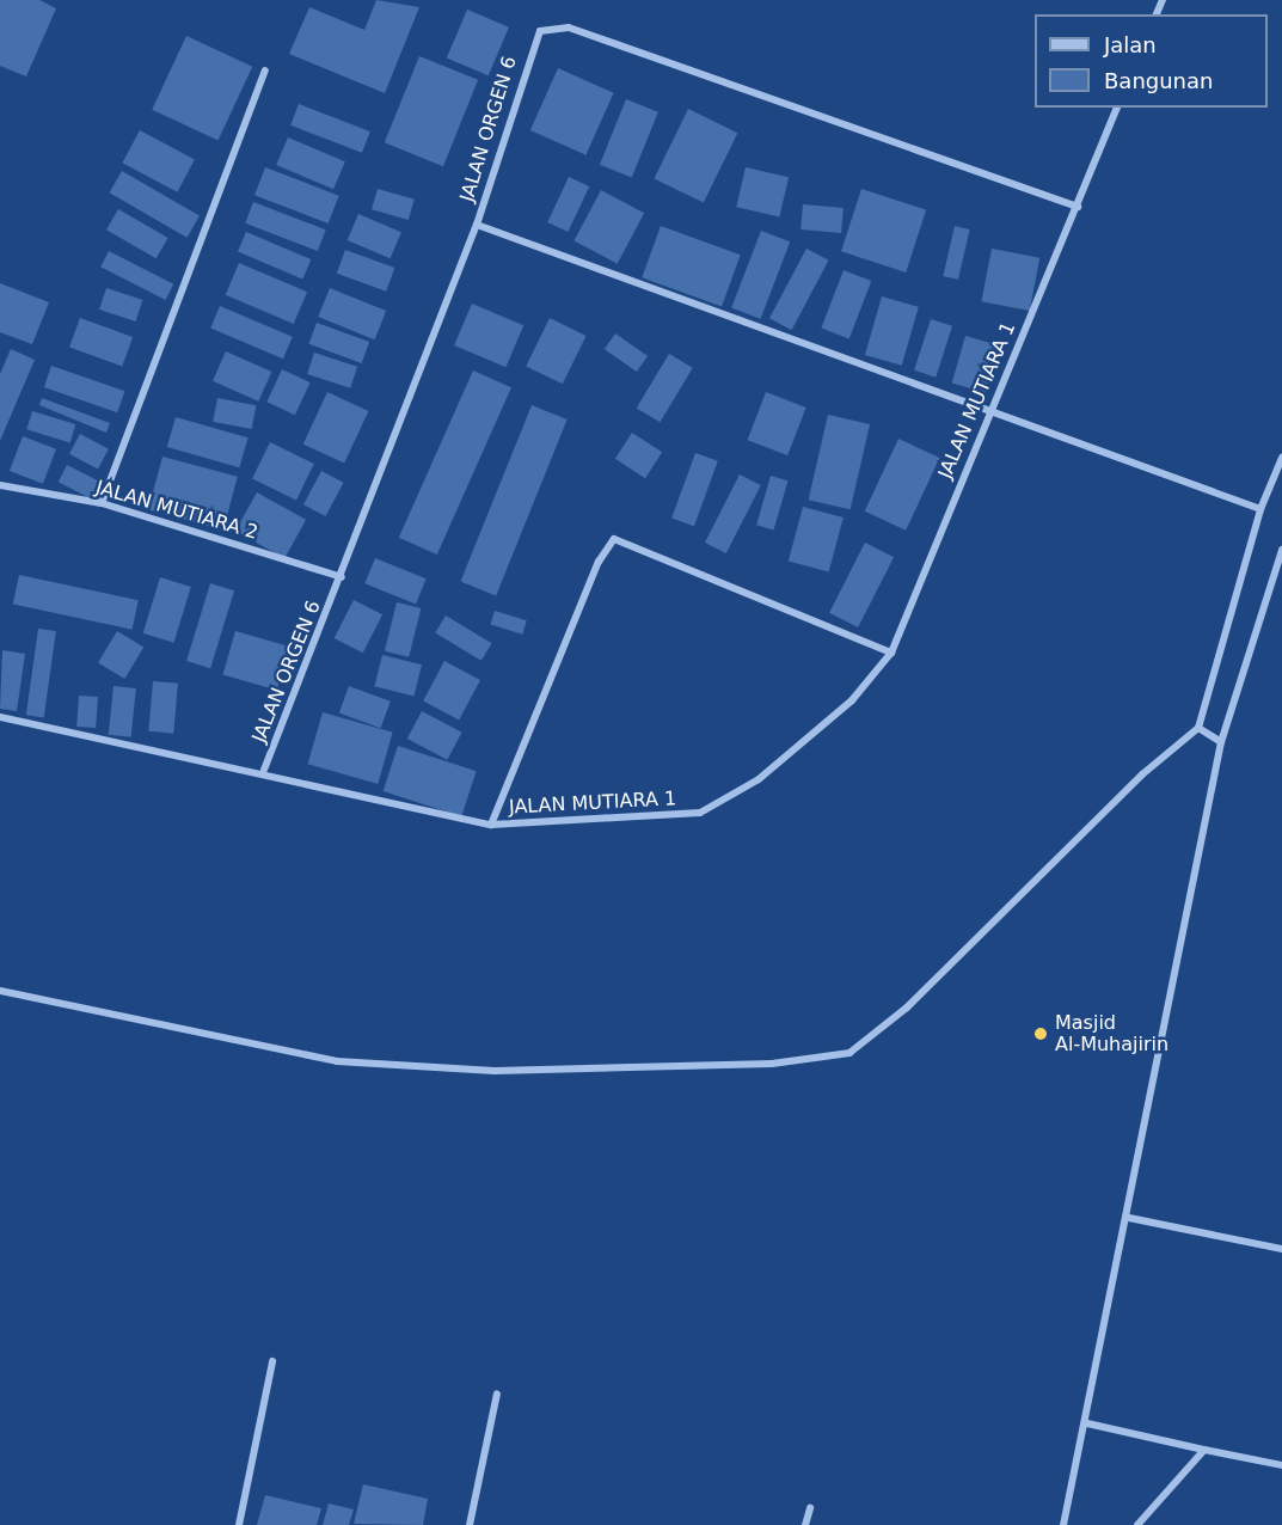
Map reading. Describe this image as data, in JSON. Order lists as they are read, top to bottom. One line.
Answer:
{"streets":{"street":["JALAN ORGEN 6","JALAN MUTIARA 1","JALAN MUTIARA 2"]},"crossings":[["JALAN ORGEN 6","JALAN MUTIARA 1"],["JALAN ORGEN 6","JALAN MUTIARA 2"]],"places":["Masjid Al-Muhajirin"],"legend":["Jalan","Bangunan"]}
